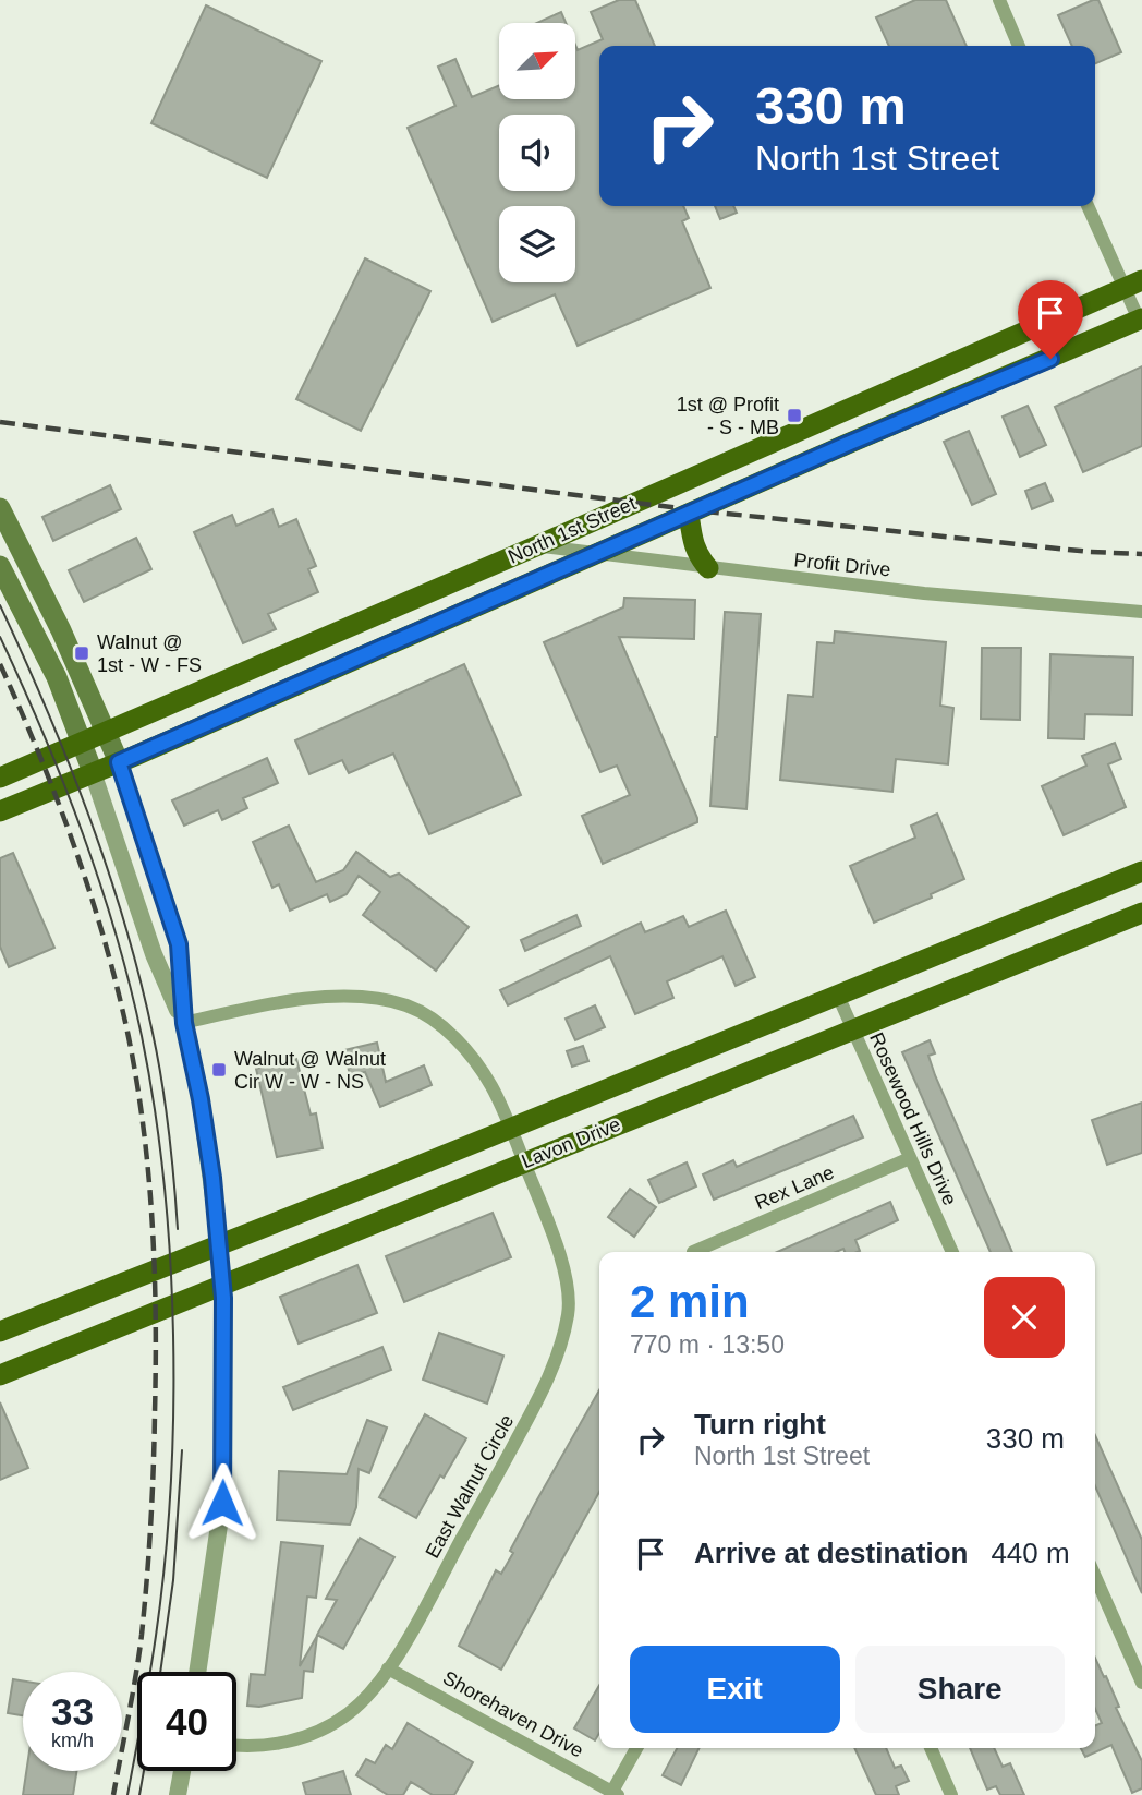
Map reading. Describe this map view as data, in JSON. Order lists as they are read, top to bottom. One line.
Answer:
{"streets":{"main road":["North 1st Street","Lavon Drive"],"street":["Profit Drive","Rosewood Hills Drive","Rex Lane","East Walnut Circle","Shorehaven Drive"]},"crossings":[["North 1st Street","Profit Drive"],["Rosewood Hills Drive","Lavon Drive"],["Rosewood Hills Drive","Rex Lane"],["Lavon Drive","East Walnut Circle"],["East Walnut Circle","Shorehaven Drive"]],"places":{"transit":["1st @ Profit - S - MB","Walnut @ 1st - W - FS","Walnut @ Walnut Cir W - W - NS"]},"north":"top right","page":{"turn":["330 m","North 1st Street"],"heading":["2 min","770 m · 13:50"],"list":[{"name":"Turn right","note":"North 1st Street","value":"330 m"},{"name":"Arrive at destination","value":"440 m"}],"buttons":["Exit","Share"],"speed":"33 km/h","limit":"40"}}
